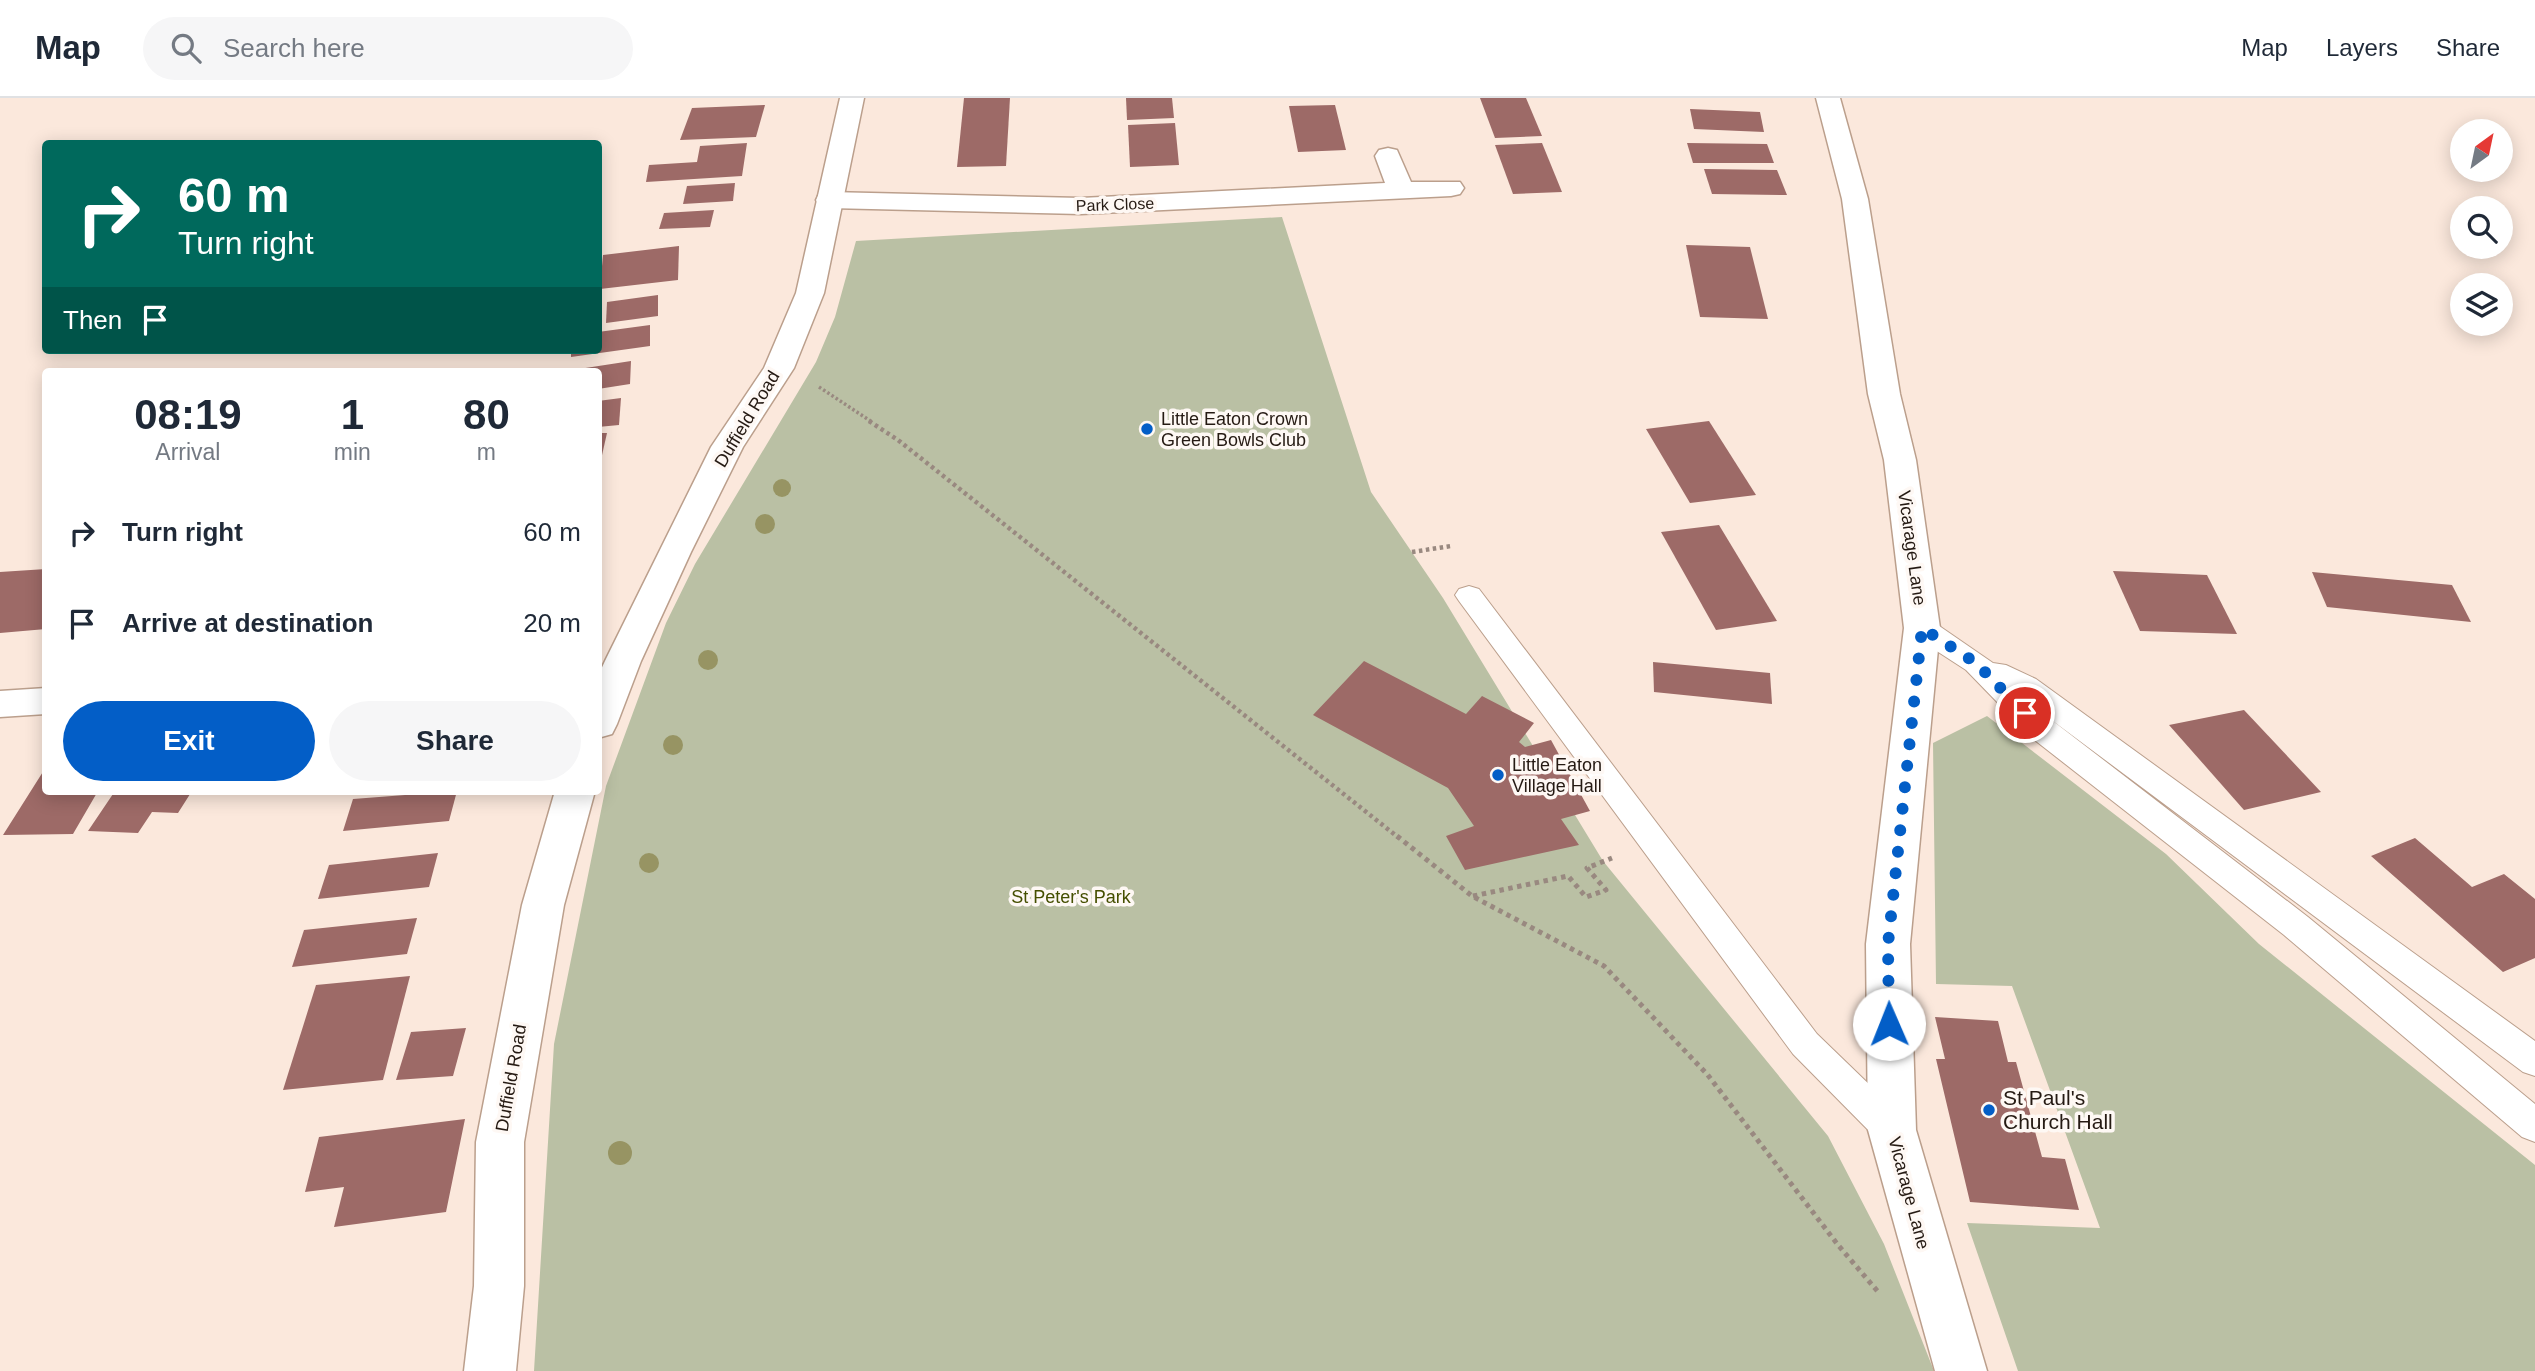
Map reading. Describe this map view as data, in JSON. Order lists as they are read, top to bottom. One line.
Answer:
{"streets":{"street":["Park Close","Duffield Road","Vicarage Lane"]},"crossings":[["Park Close","Duffield Road"]],"parks":["St Peter's Park"],"places":["Little Eaton Crown Green Bowls Club","Little Eaton Village Hall","St Paul's Church Hall"],"north":"top right","page":{"header":"Map","search":"Search here","nav":["Map","Layers","Share"],"turn":["60 m","Turn right"],"then":"Then","eta":["08:19","Arrival","1","min","80","m"],"list":[{"name":"Turn right","value":"60 m"},{"name":"Arrive at destination","value":"20 m"}],"buttons":["Exit","Share"]}}
